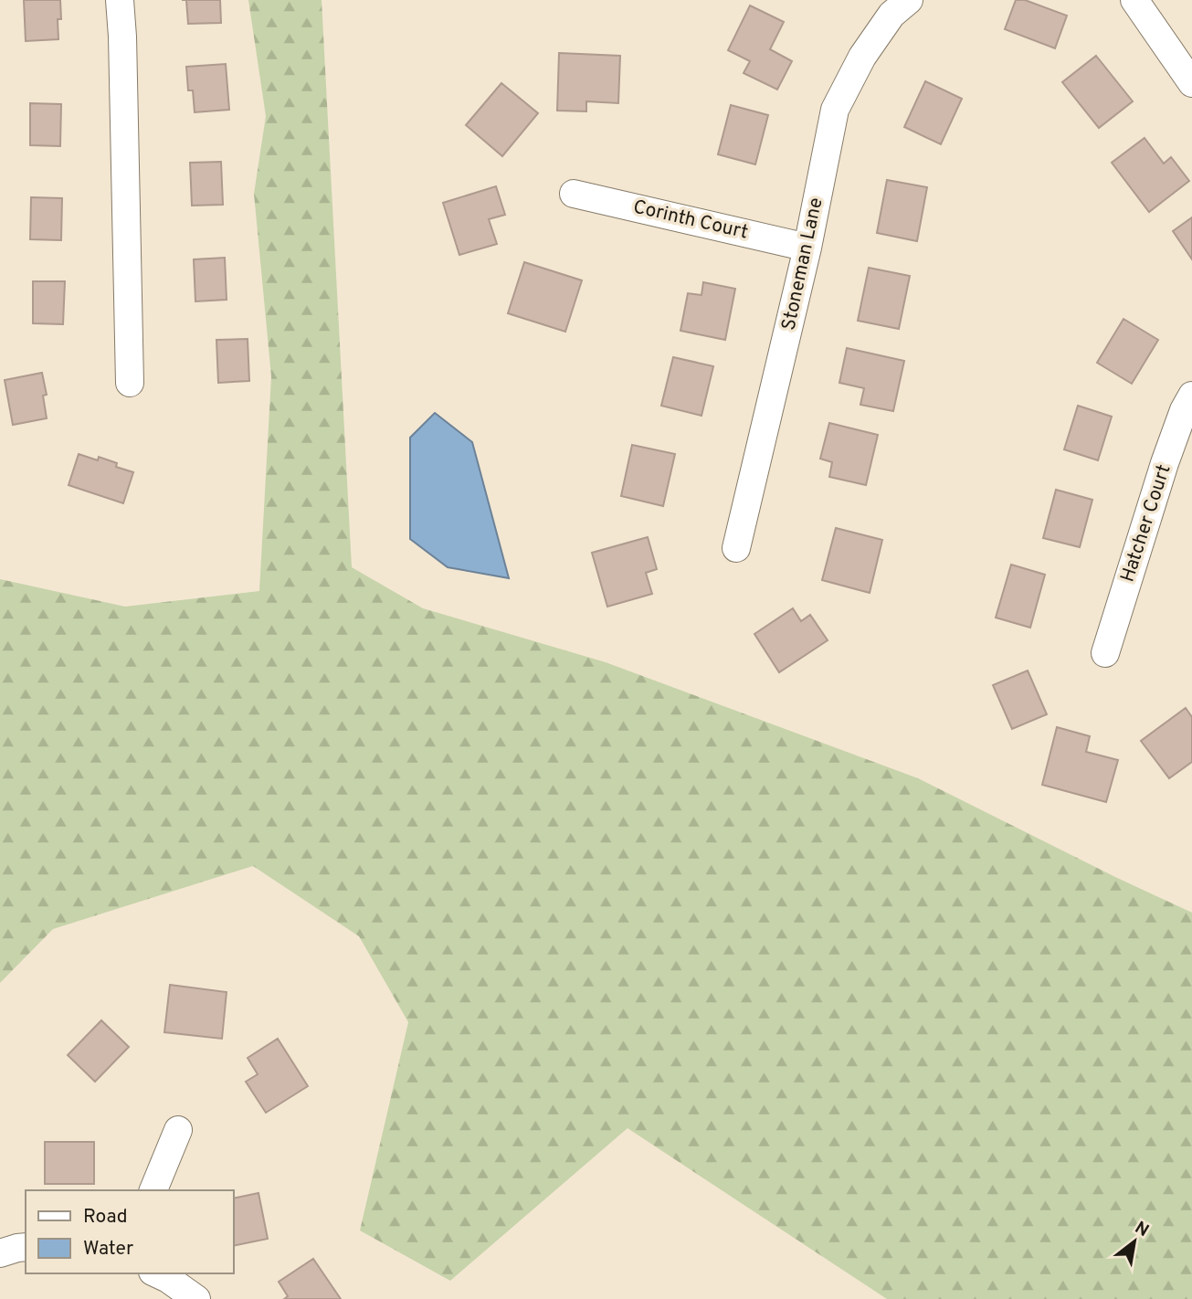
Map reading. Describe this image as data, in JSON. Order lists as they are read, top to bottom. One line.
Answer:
{"streets":{"street":["Corinth Court","Stoneman Lane","Hatcher Court"]},"crossings":[["Corinth Court","Stoneman Lane"]],"legend":["Road","Water"],"north":"top right"}
